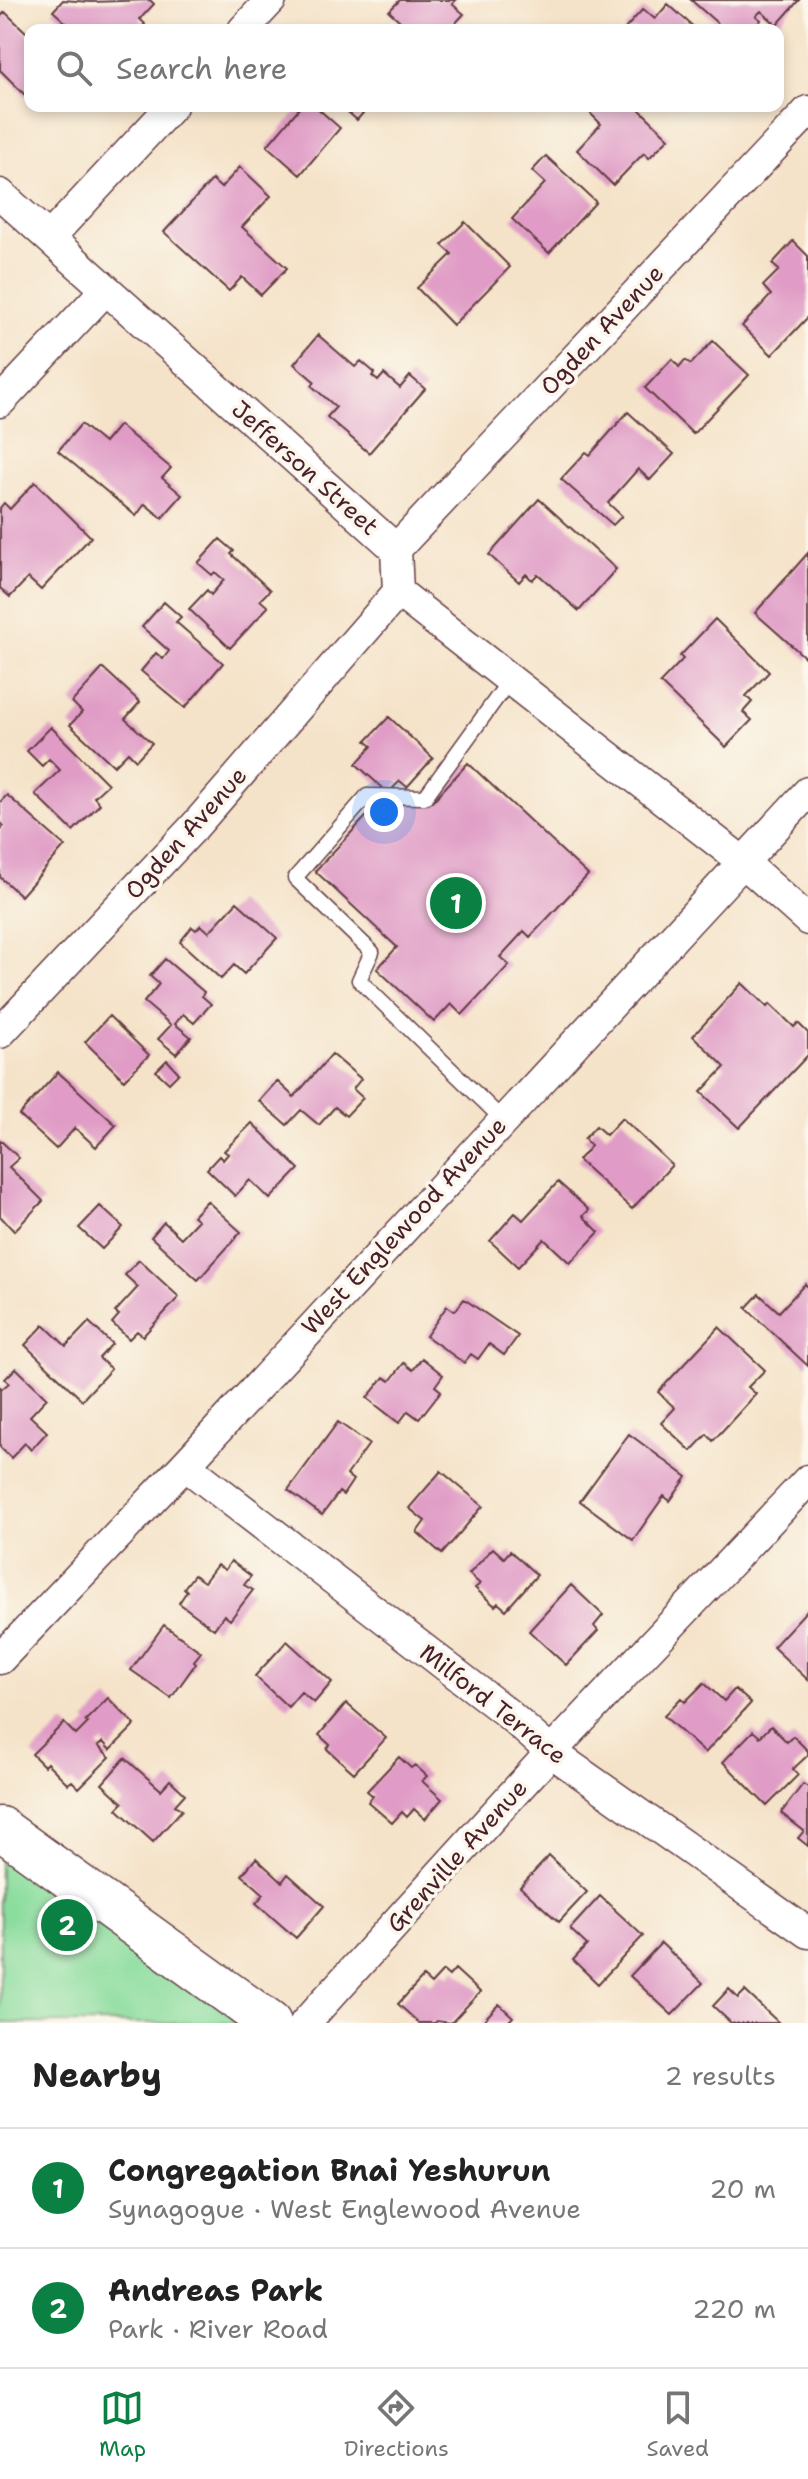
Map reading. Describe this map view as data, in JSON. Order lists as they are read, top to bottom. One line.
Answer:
{"streets":{"street":["Ogden Avenue","Jefferson Street","West Englewood Avenue","Milford Terrace","Grenville Avenue"]},"crossings":[["Ogden Avenue","Jefferson Street"],["West Englewood Avenue","Milford Terrace"],["Milford Terrace","Grenville Avenue"]],"page":{"search":"Search here","pins":["1","2"],"heading":["Nearby","2 results"],"list":[{"mark":"1","name":"Congregation Bnai Yeshurun","note":"Synagogue · West Englewood Avenue","value":"20 m"},{"mark":"2","name":"Andreas Park","note":"Park · River Road","value":"220 m"}],"nav":["Map","Directions","Saved"]}}
